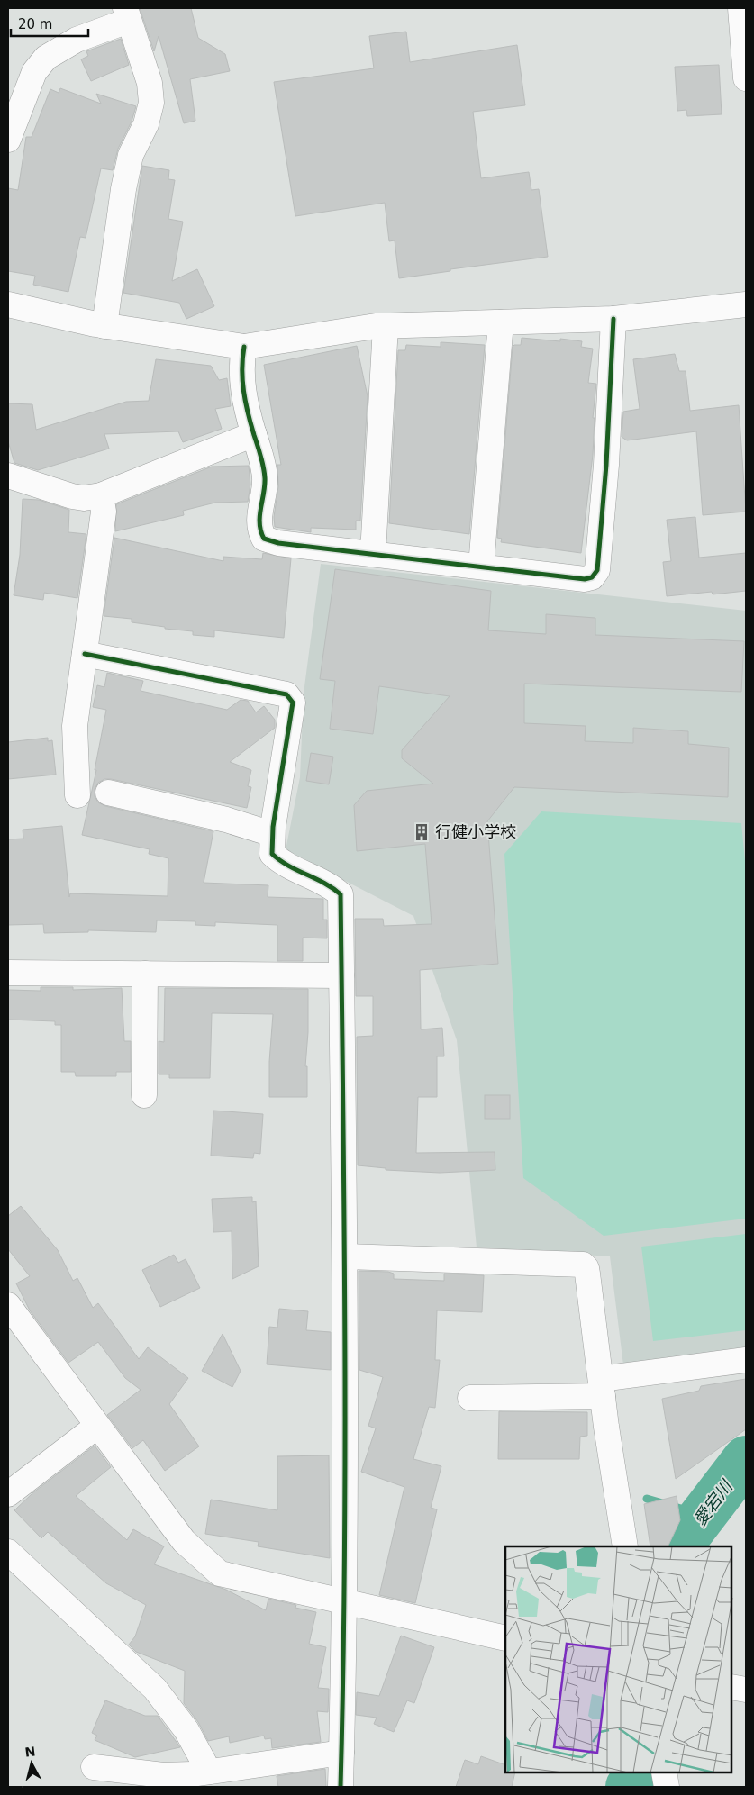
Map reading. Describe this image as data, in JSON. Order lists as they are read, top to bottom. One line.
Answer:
{"water":["愛宕川"],"places":{"building":["行健小学校"]},"scale_bar":"20 m","north":"top"}
